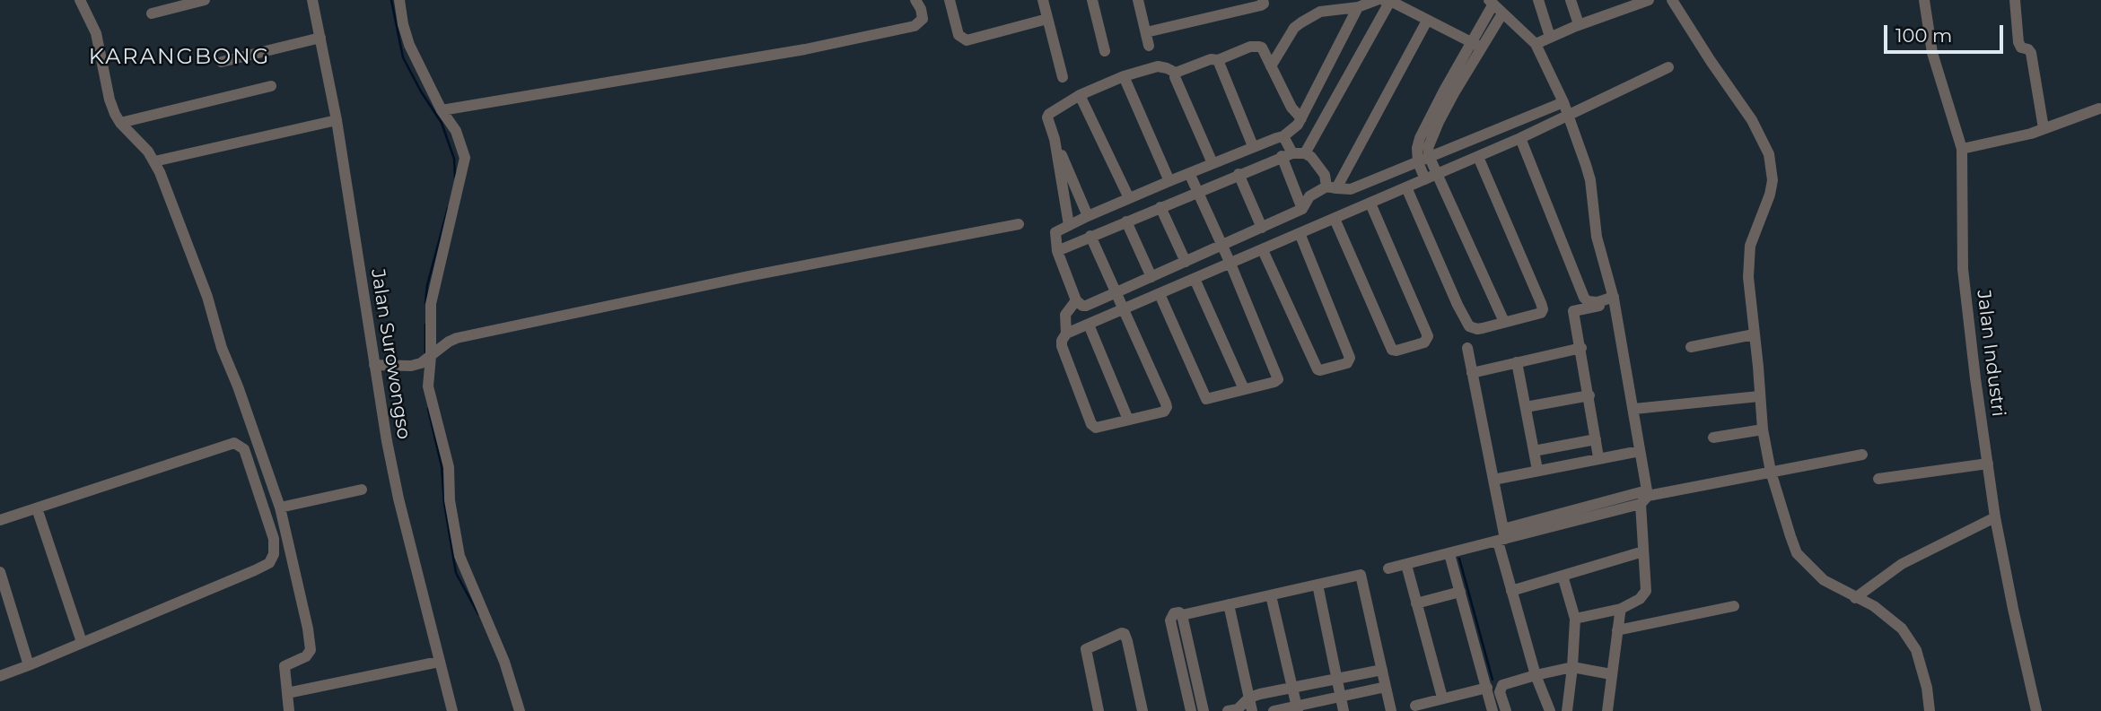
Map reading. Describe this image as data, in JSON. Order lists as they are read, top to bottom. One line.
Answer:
{"streets":{"street":["Jalan Industri","Jalan Surowongso"]},"districts":["KARANGBONG"],"scale_bar":"100 m"}
